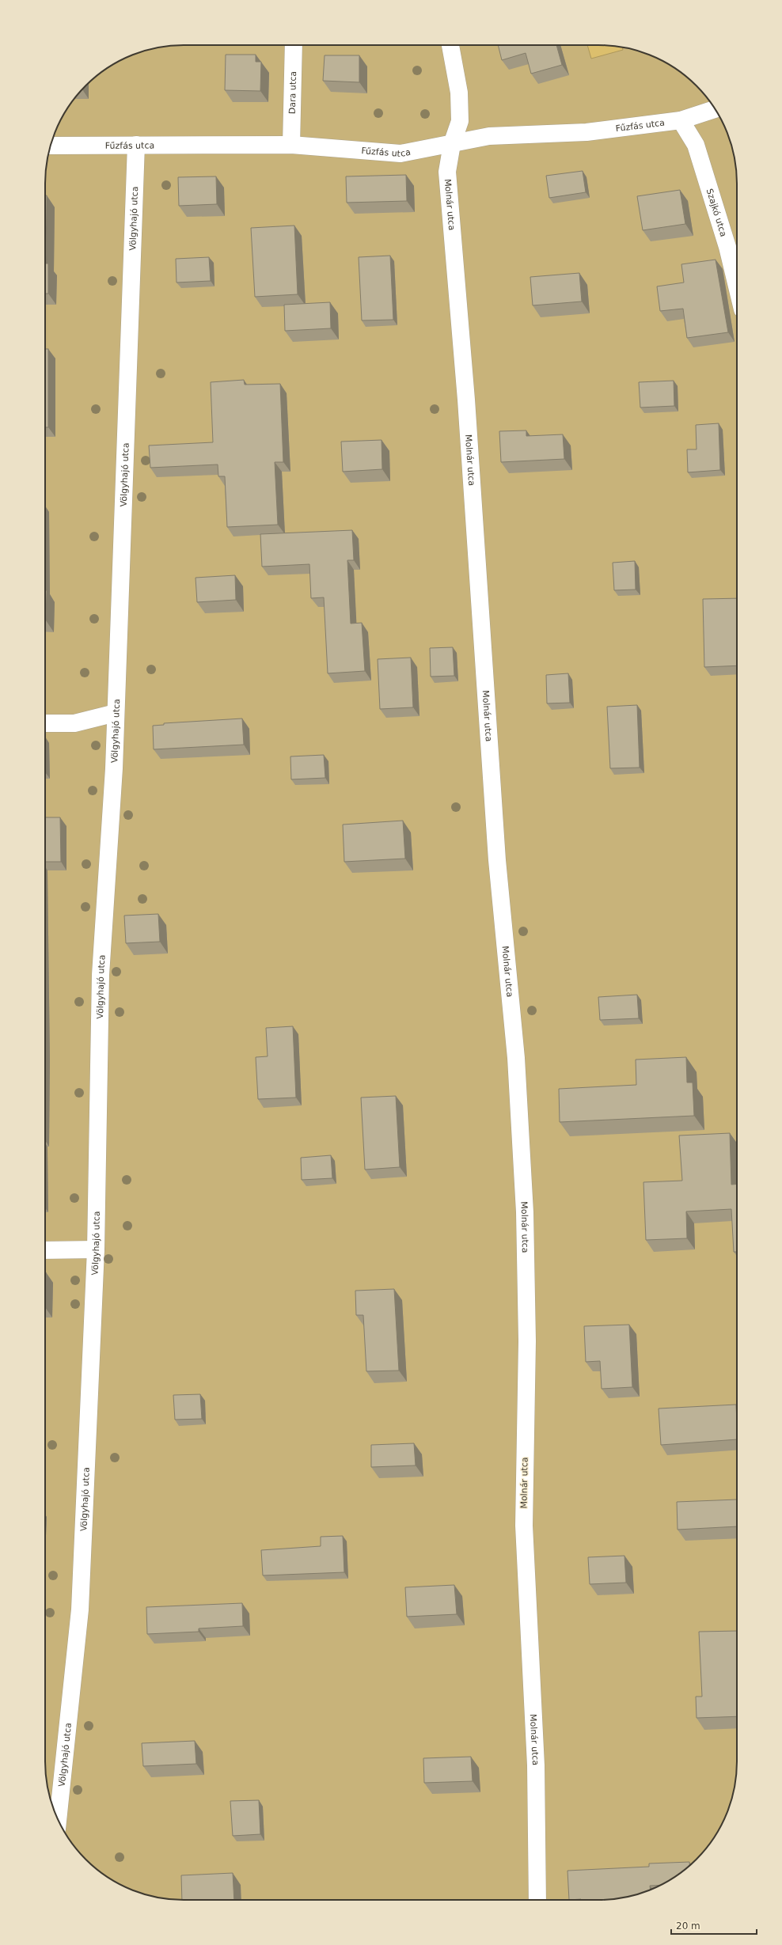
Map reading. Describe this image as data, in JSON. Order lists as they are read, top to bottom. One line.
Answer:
{"streets":{"street":["Dara utca","Fűzfás utca","Molnár utca","Szajkó utca","Völgyhajó utca"]},"crossings":[["Dara utca","Fűzfás utca"],["Fűzfás utca","Molnár utca"],["Fűzfás utca","Szajkó utca"],["Fűzfás utca","Völgyhajó utca"]],"scale_bar":"20 m"}
